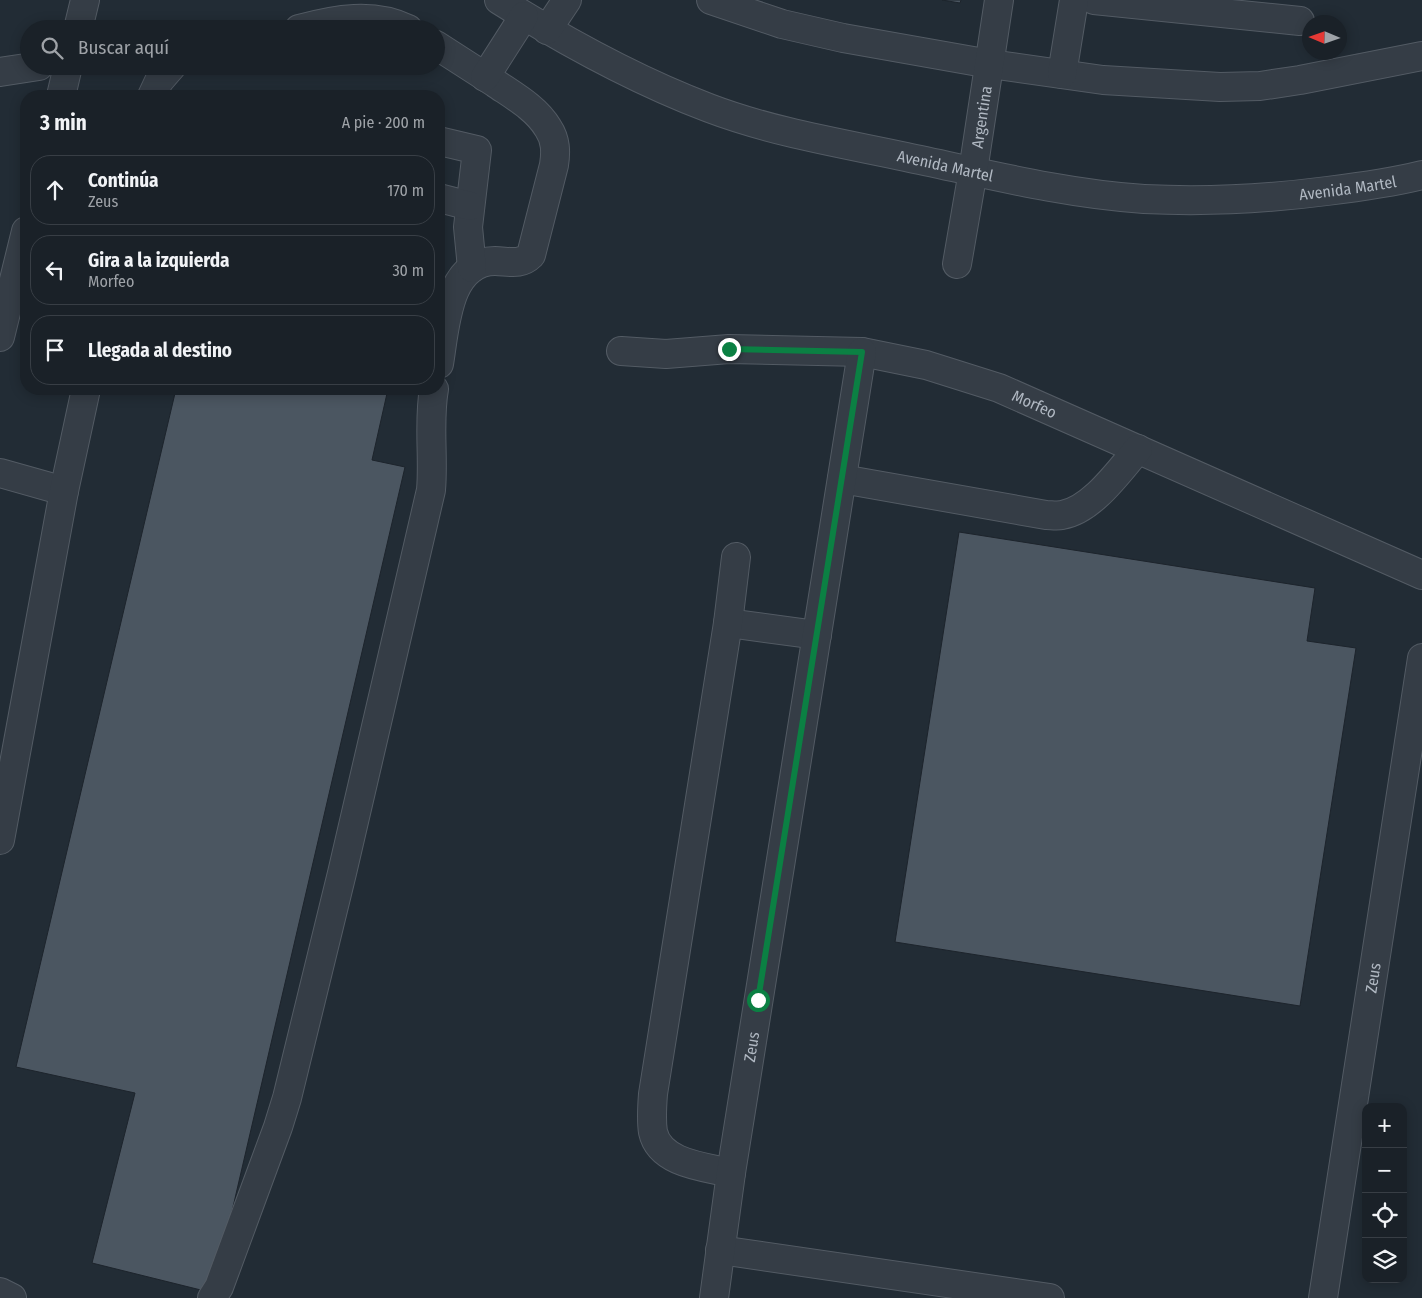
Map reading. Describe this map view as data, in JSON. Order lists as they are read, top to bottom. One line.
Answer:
{"streets":{"street":["Argentina","Avenida Martel","Morfeo","Zeus"]},"crossings":[["Argentina","Avenida Martel"],["Morfeo","Zeus"]],"north":"left","page":{"search":"Buscar aquí","heading":["3 min","A pie · 200 m"],"list":[["Continúa","Zeus","170 m"],["Gira a la izquierda","Morfeo","30 m"],"Llegada al destino"],"map_buttons":["+","−"]}}
